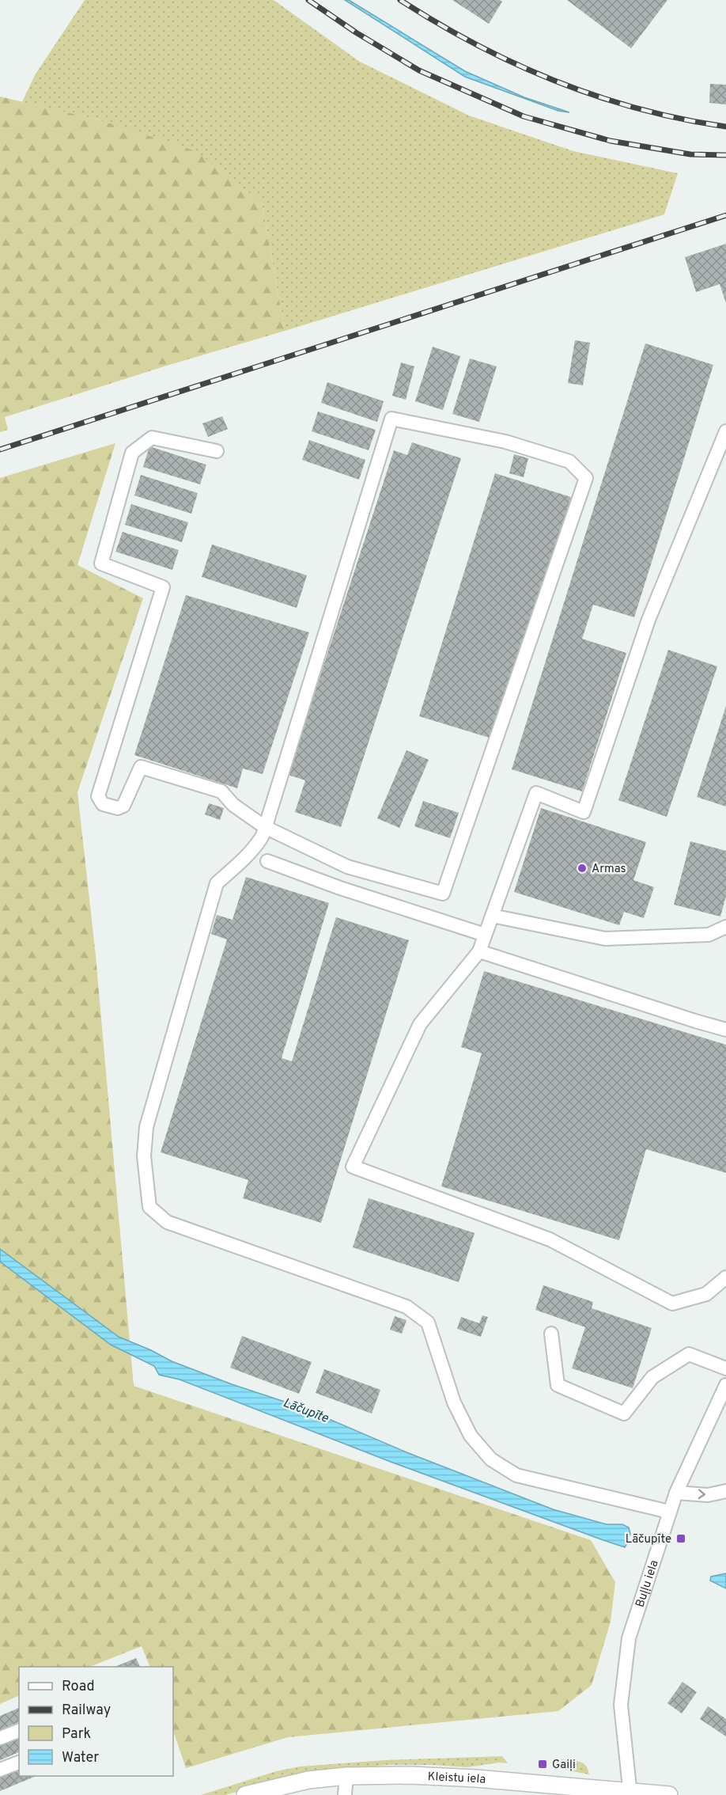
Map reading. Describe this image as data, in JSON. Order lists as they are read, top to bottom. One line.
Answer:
{"streets":{"main road":["Kleistu iela"],"street":["Buļļu iela"]},"crossings":[["Buļļu iela","Kleistu iela"]],"water":["Lāčupīte"],"places":{"other":["Armas"],"transit":["Lāčupīte","Gaiļi"]},"legend":["Road","Railway","Park","Water"]}
